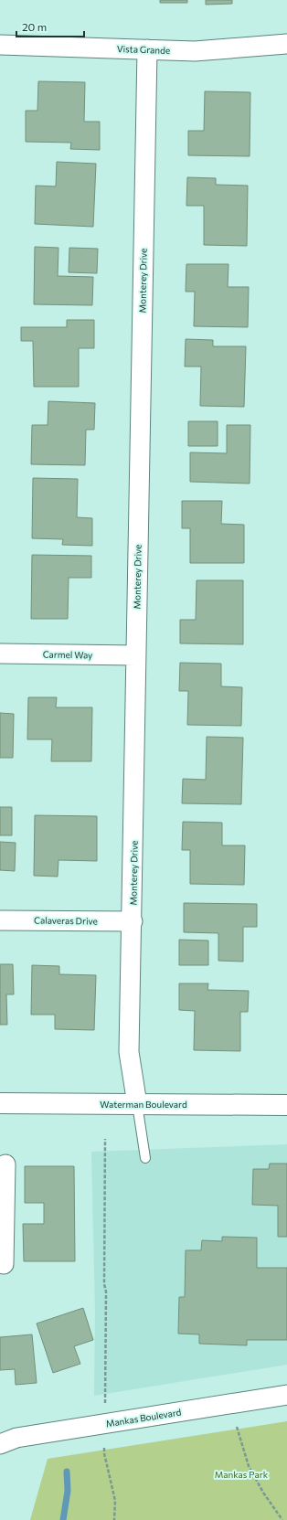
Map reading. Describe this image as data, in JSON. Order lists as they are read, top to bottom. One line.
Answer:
{"streets":{"main road":["Waterman Boulevard"],"street":["Vista Grande","Monterey Drive","Carmel Way","Calaveras Drive","Mankas Boulevard"]},"crossings":[["Vista Grande","Monterey Drive"],["Monterey Drive","Carmel Way"],["Monterey Drive","Calaveras Drive"],["Monterey Drive","Waterman Boulevard"]],"parks":["Mankas Park"],"scale_bar":"20 m"}
